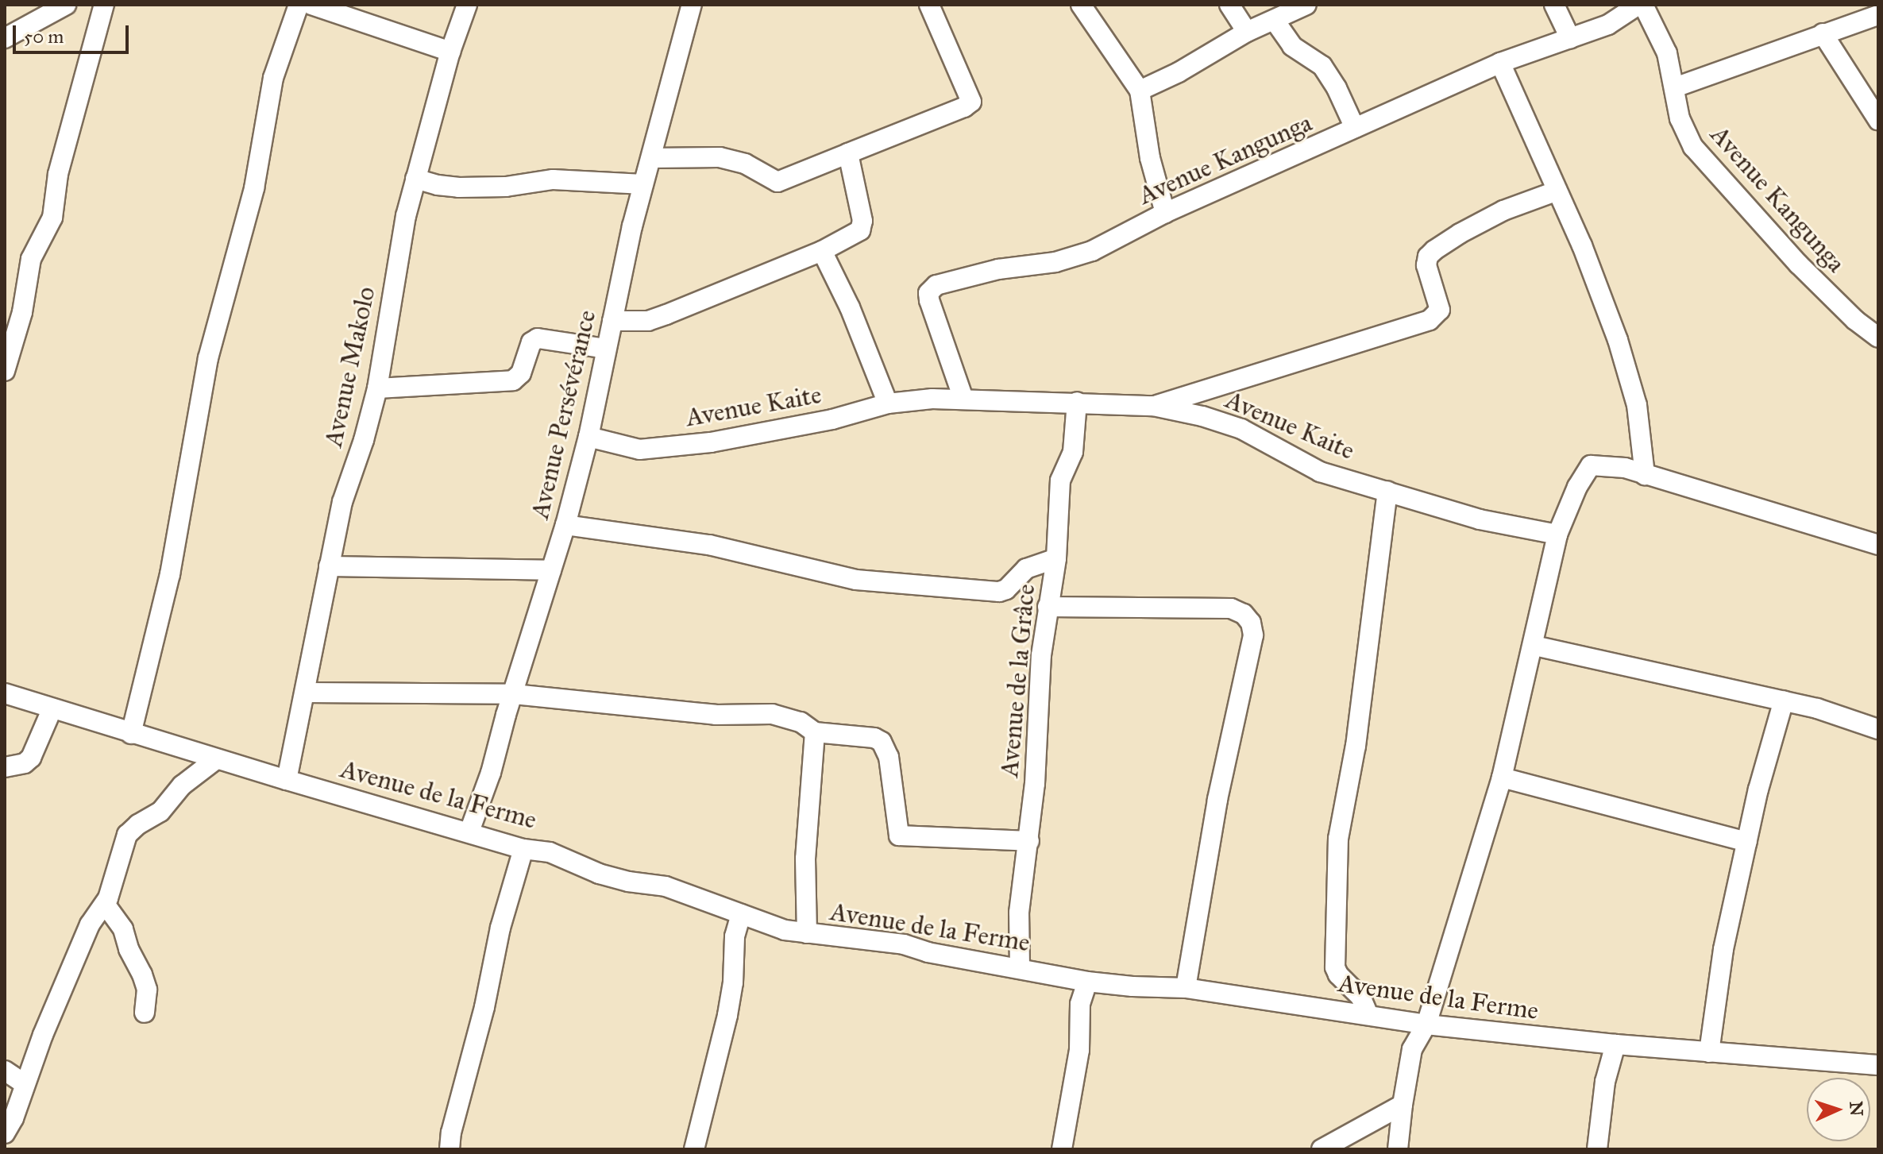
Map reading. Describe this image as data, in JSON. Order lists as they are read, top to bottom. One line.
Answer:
{"streets":{"street":["Avenue Kangunga","Avenue Makolo","Avenue Kaite","Avenue Persévérance","Avenue de la Grâce","Avenue de la Ferme"]},"crossings":[["Avenue Kangunga","Avenue Kaite"],["Avenue Makolo","Avenue de la Ferme"],["Avenue Kaite","Avenue Persévérance"],["Avenue Kaite","Avenue de la Grâce"],["Avenue Persévérance","Avenue de la Ferme"],["Avenue de la Grâce","Avenue de la Ferme"]],"scale_bar":"50 m","north":"right"}
